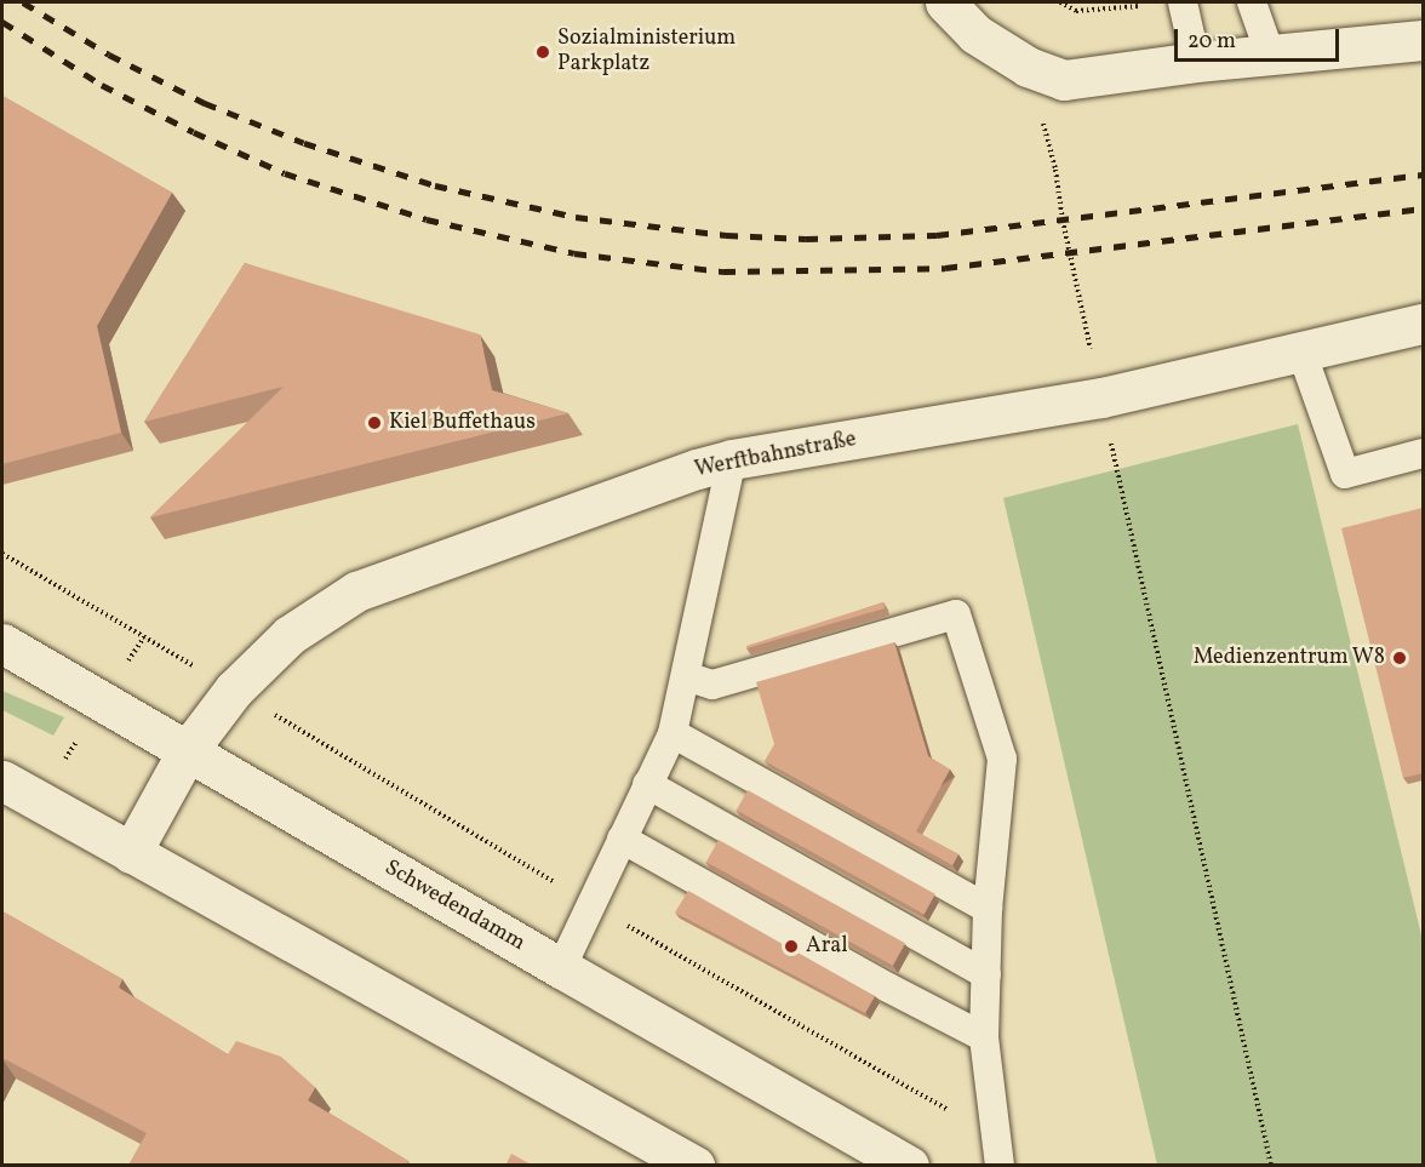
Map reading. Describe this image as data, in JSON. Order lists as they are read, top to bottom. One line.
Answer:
{"streets":{"street":["Werftbahnstraße","Schwedendamm"]},"crossings":[["Werftbahnstraße","Schwedendamm"]],"places":["Sozialministerium Parkplatz","Kiel Buffethaus","Medienzentrum W8","Aral"],"scale_bar":"20 m"}
